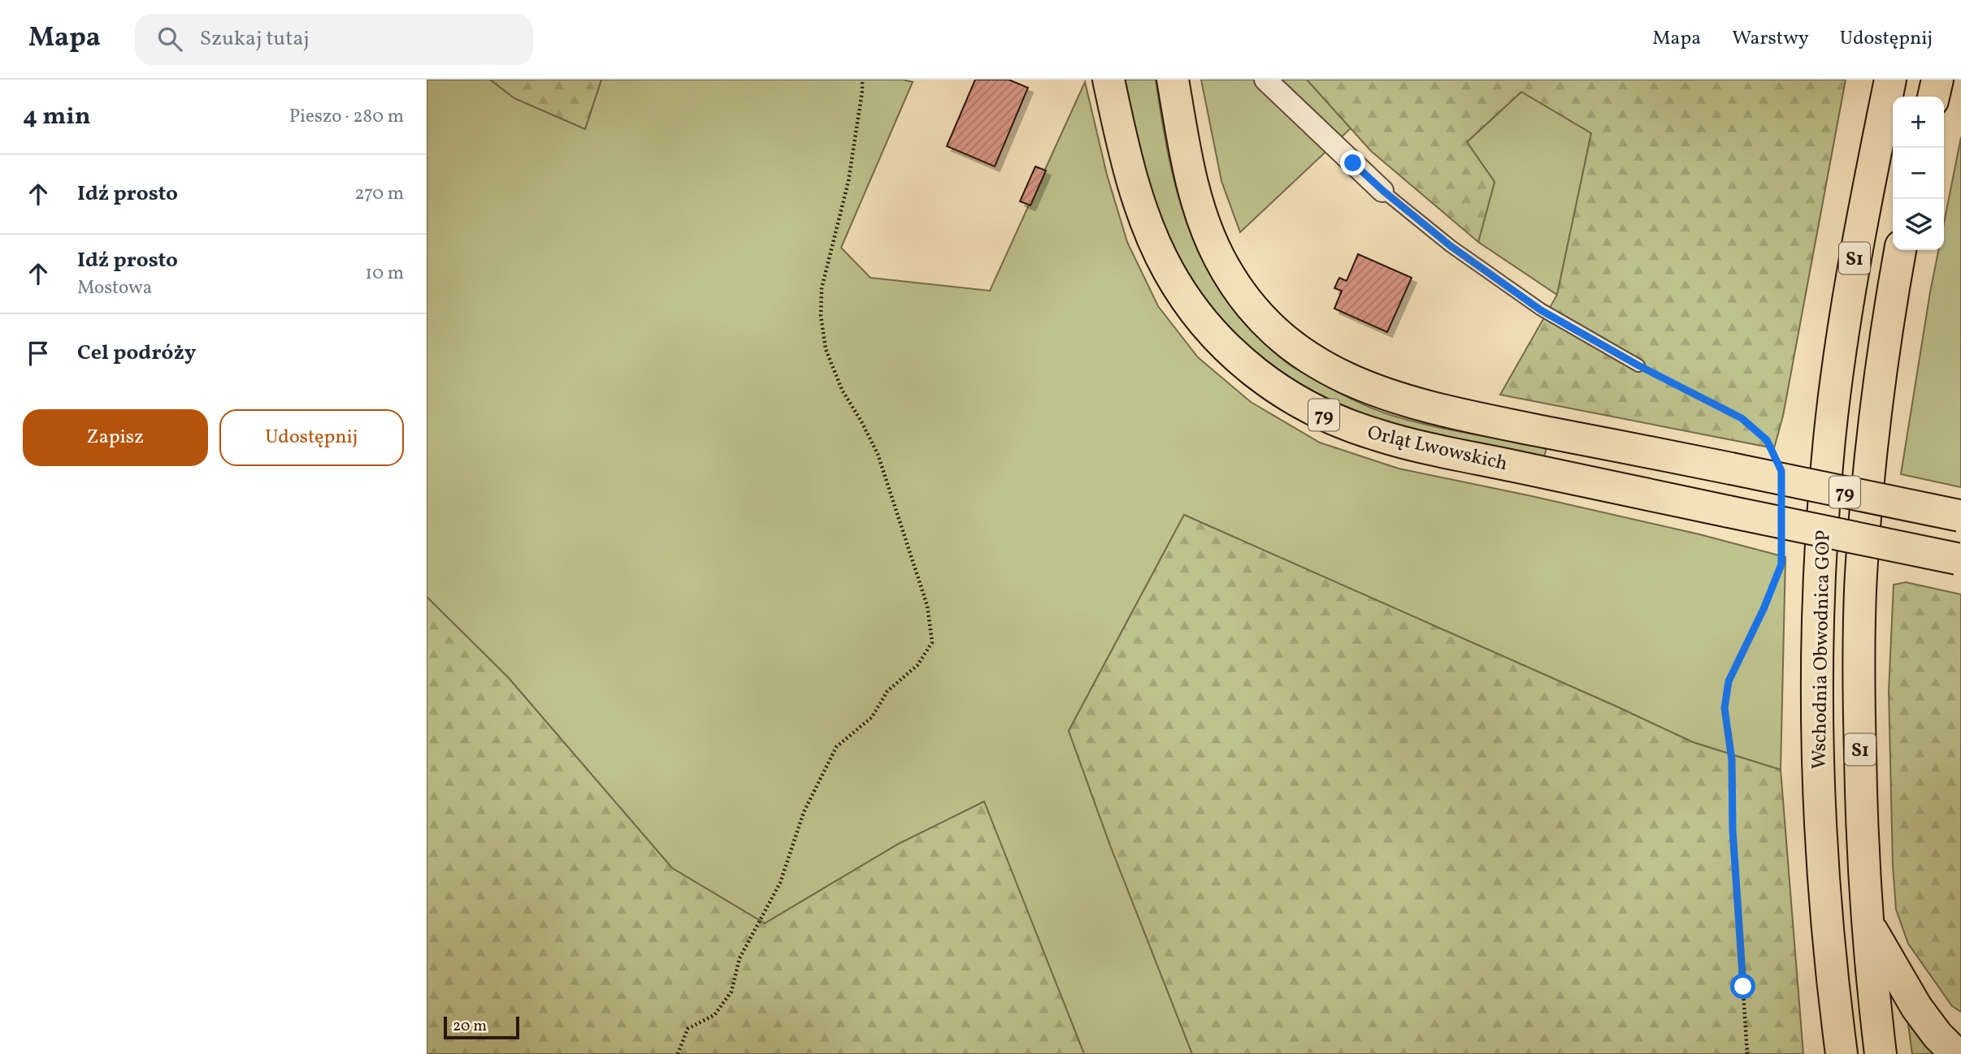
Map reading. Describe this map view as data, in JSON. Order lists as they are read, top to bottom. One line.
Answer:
{"streets":{"main road":["S1","79","Orląt Lwowskich","Wschodnia Obwodnica GOP"]},"scale_bar":"20 m","page":{"header":"Mapa","search":"Szukaj tutaj","nav":["Mapa","Warstwy","Udostępnij"],"heading":["4 min","Pieszo · 280 m"],"map_buttons":["+","−"],"list":[["Idź prosto","270 m"],["Idź prosto","Mostowa","10 m"],"Cel podróży"],"buttons":["Zapisz","Udostępnij"],"scale":"20 m"}}
